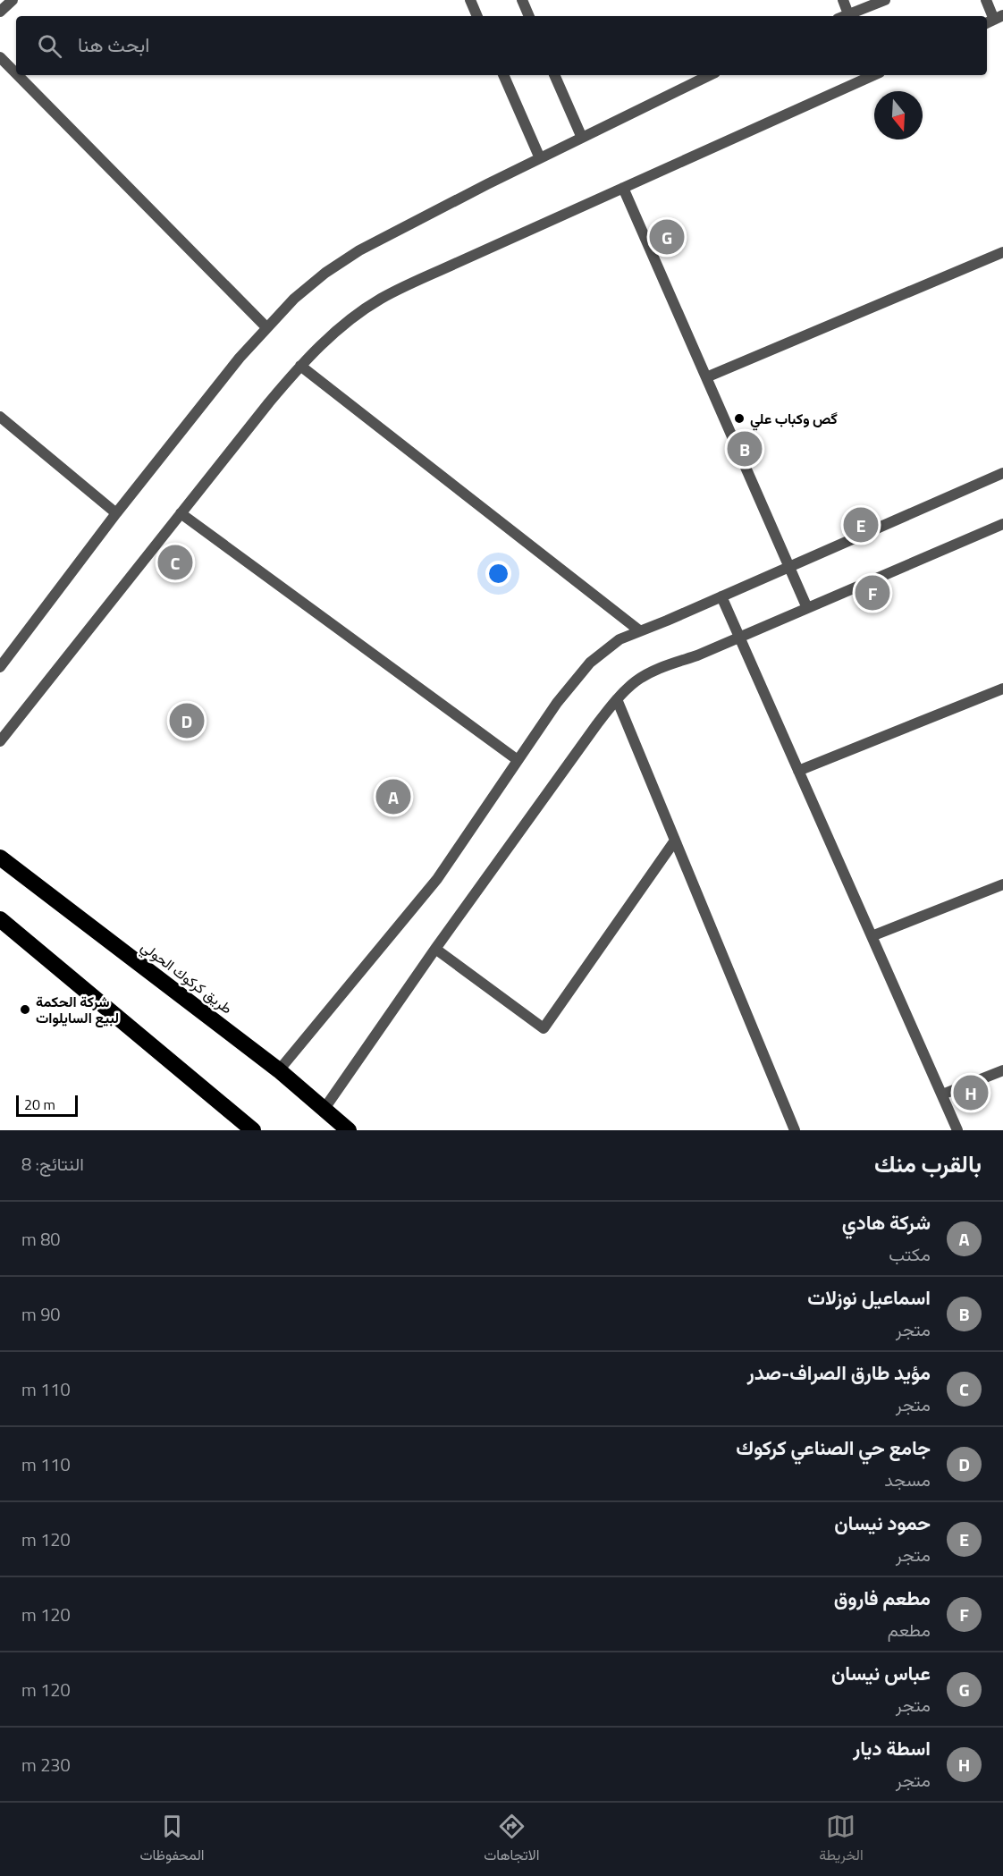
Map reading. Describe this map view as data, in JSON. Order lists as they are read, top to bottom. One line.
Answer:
{"streets":{"highway":["طريق كركوك الحولي"]},"places":["گص وكباب علي","شركة الحكمة لبيع السايلوات"],"scale_bar":"20 m","north":"bottom","page":{"search":"ابحث هنا","pins":["G","B","E","C","F","D","A","H"],"scale":"20 m","heading":["بالقرب منك","النتائج: 8"],"list":[{"mark":"A","name":"شركة هادي","note":"مكتب","value":"80 m"},{"mark":"B","name":"اسماعيل نوزلات","note":"متجر","value":"90 m"},{"mark":"C","name":"مؤيد طارق الصراف-صدر","note":"متجر","value":"110 m"},{"mark":"D","name":"جامع حي الصناعي كركوك","note":"مسجد","value":"110 m"},{"mark":"E","name":"حمود نيسان","note":"متجر","value":"120 m"},{"mark":"F","name":"مطعم فاروق","note":"مطعم","value":"120 m"},{"mark":"G","name":"عباس نيسان","note":"متجر","value":"120 m"},{"mark":"H","name":"اسطة ديار","note":"متجر","value":"230 m"}],"nav":["الخريطة","الاتجاهات","المحفوظات"]}}
